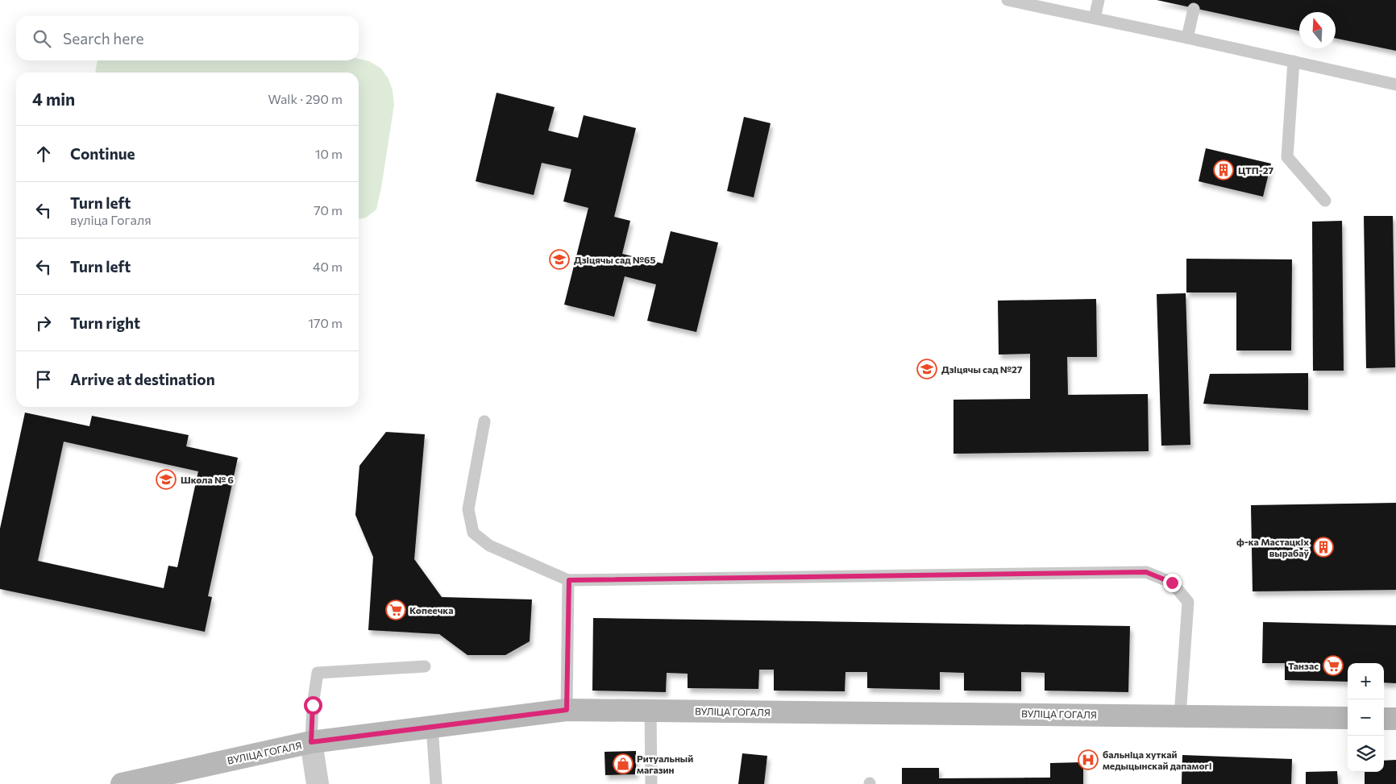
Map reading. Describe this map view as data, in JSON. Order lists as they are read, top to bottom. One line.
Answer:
{"streets":{"main road":["ВУЛІЦА ГОГАЛЯ"]},"places":{"building":["ЦТП-27","ф-ка Мастацкіх вырабаў"],"school or university":["Дзіцячы сад №65","Дзіцячы сад №27","Школа № 6"],"supermarket":["Копеечка","Танзас"],"hospital":["бальніца хуткай медыцынскай дапамогі"],"shop":["Ритуальный магазин"]},"north":"top","page":{"search":"Search here","heading":["4 min","Walk · 290 m"],"list":[["Continue","10 m"],["Turn left","вуліца Гогаля","70 m"],["Turn left","40 m"],["Turn right","170 m"],"Arrive at destination"],"map_buttons":["+","−"]}}
